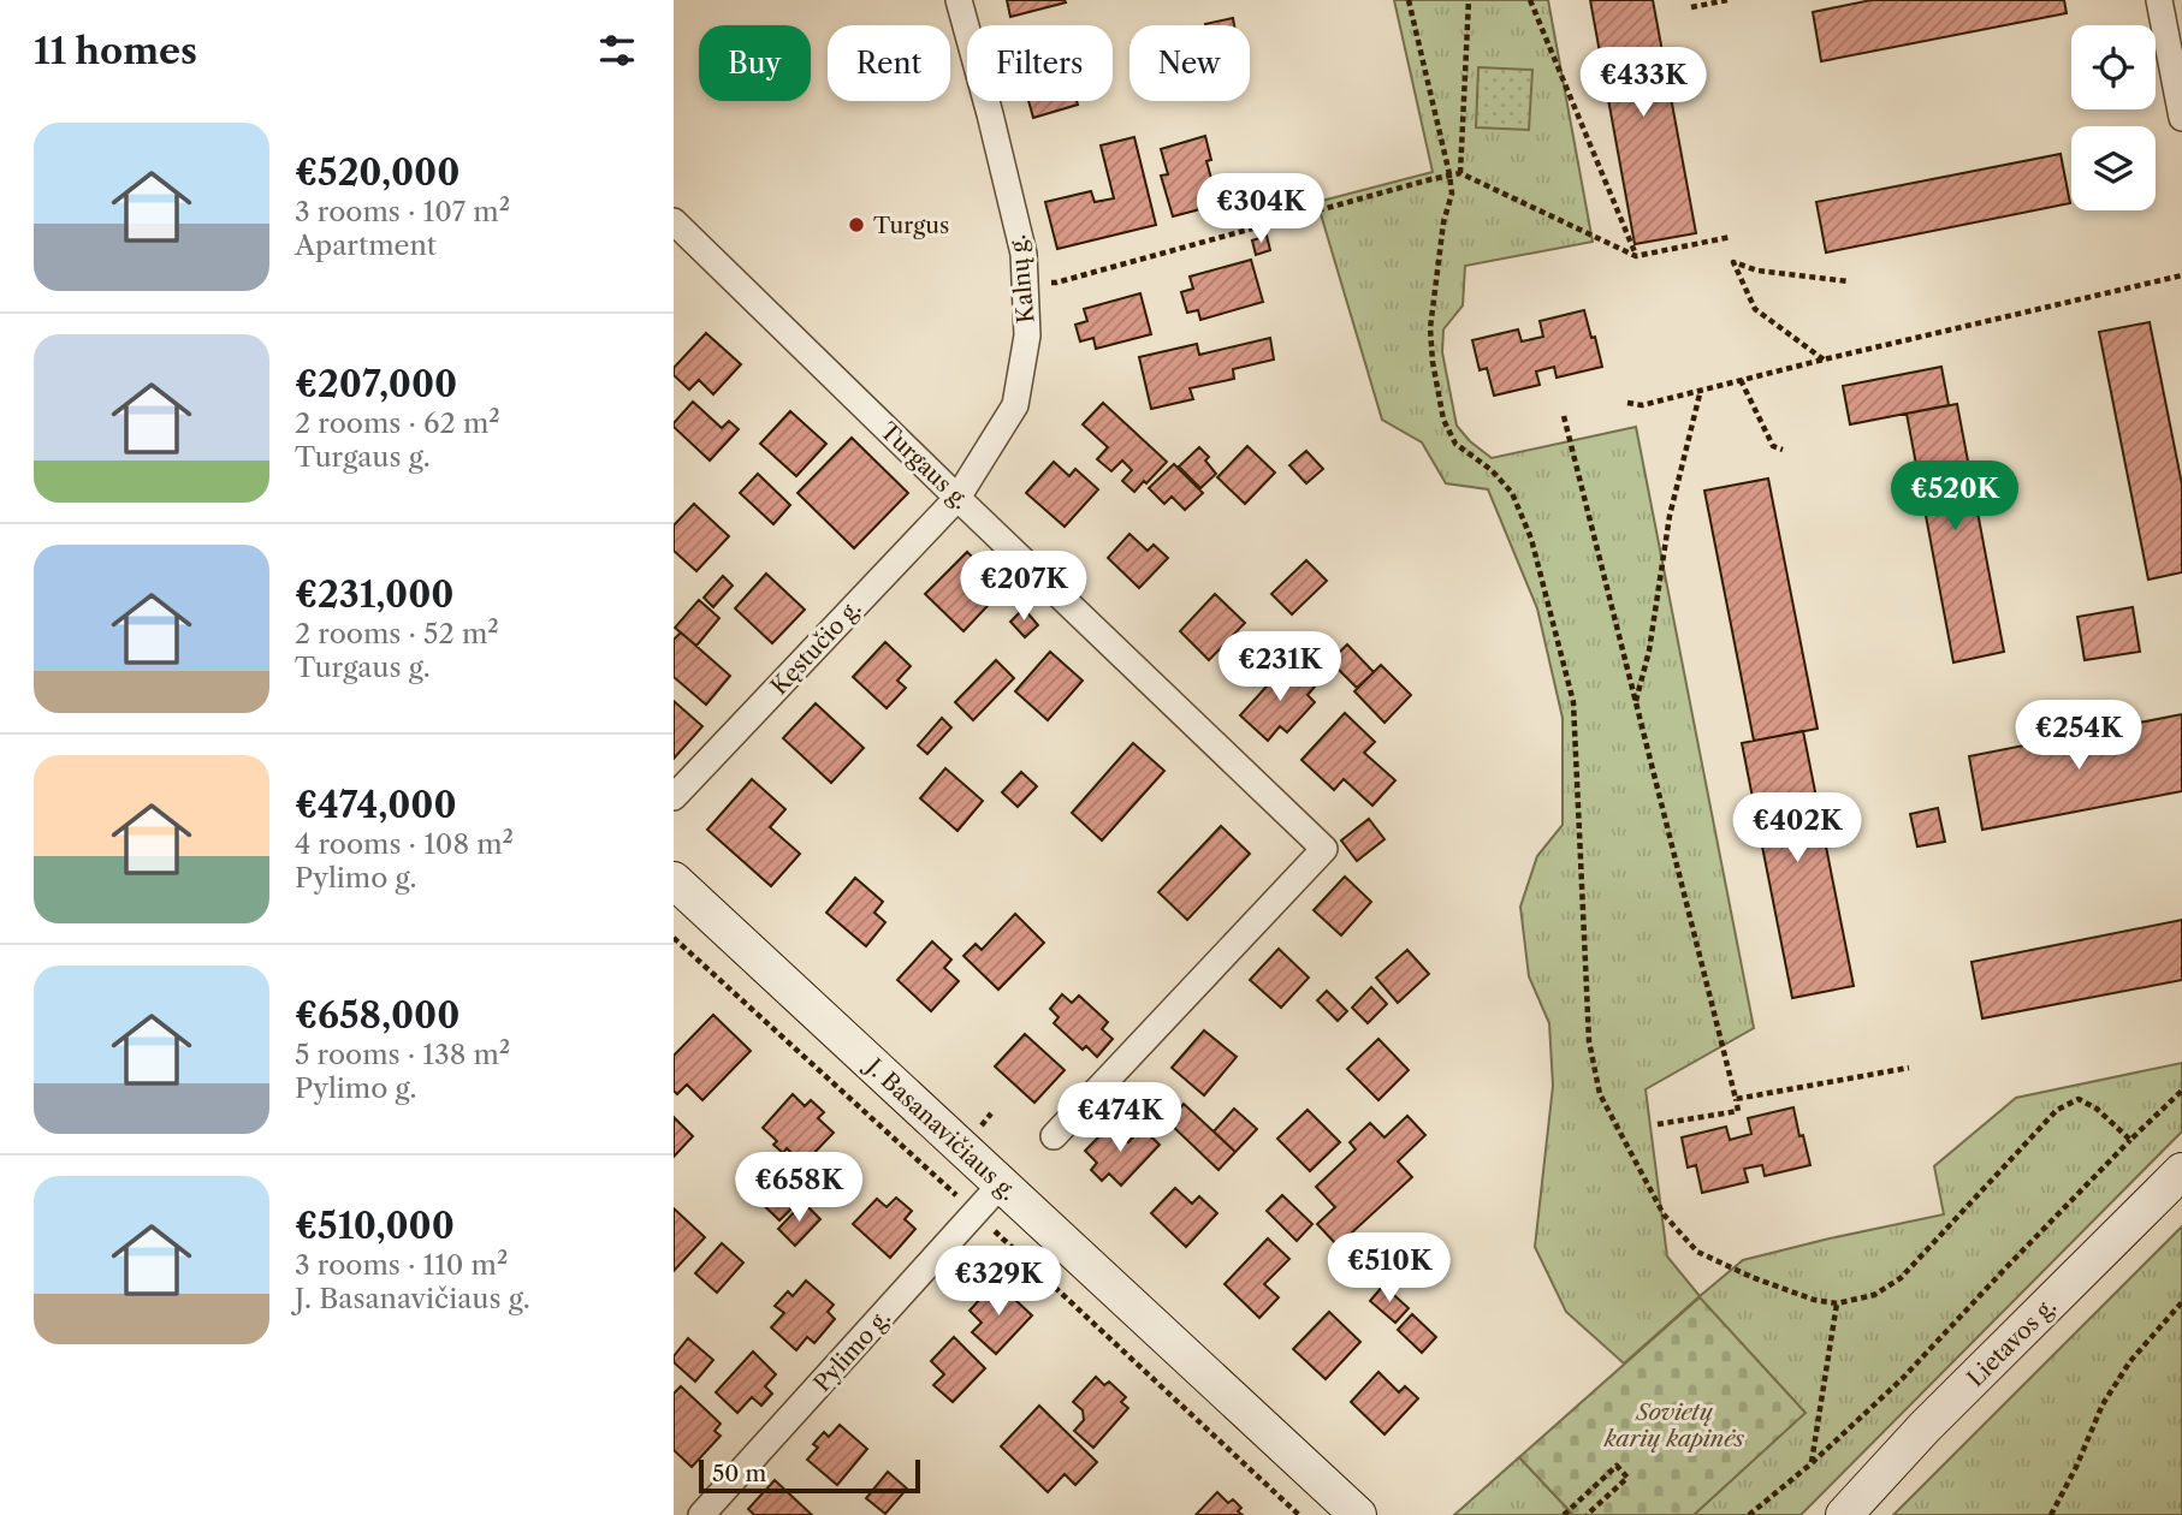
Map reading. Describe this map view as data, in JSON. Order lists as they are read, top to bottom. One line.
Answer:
{"streets":{"main road":["J. Basanavičiaus g.","Lietavos g."],"street":["Kalnų g.","Turgaus g.","Kęstučio g.","Pylimo g."]},"crossings":[["Kalnų g.","Turgaus g."],["Kalnų g.","Kęstučio g."],["Turgaus g.","Kęstučio g."],["J. Basanavičiaus g.","Pylimo g."]],"parks":["Sovietų karių kapinės"],"places":["Turgus"],"scale_bar":"50 m","page":{"heading":"11 homes","chip":["Buy","Rent","Filters","New"],"price":["€433K","€304K","€520K","€207K","€231K","€254K","€402K","€474K","€658K","€510K","€329K"],"list":[{"name":"€520,000","note":"3 rooms · 107 m² · Apartment"},{"name":"€207,000","note":"2 rooms · 62 m² · Turgaus g."},{"name":"€231,000","note":"2 rooms · 52 m² · Turgaus g."},{"name":"€474,000","note":"4 rooms · 108 m² · Pylimo g."},{"name":"€658,000","note":"5 rooms · 138 m² · Pylimo g."},{"name":"€510,000","note":"3 rooms · 110 m² · J. Basanavičiaus g."}],"scale":"50 m"}}
